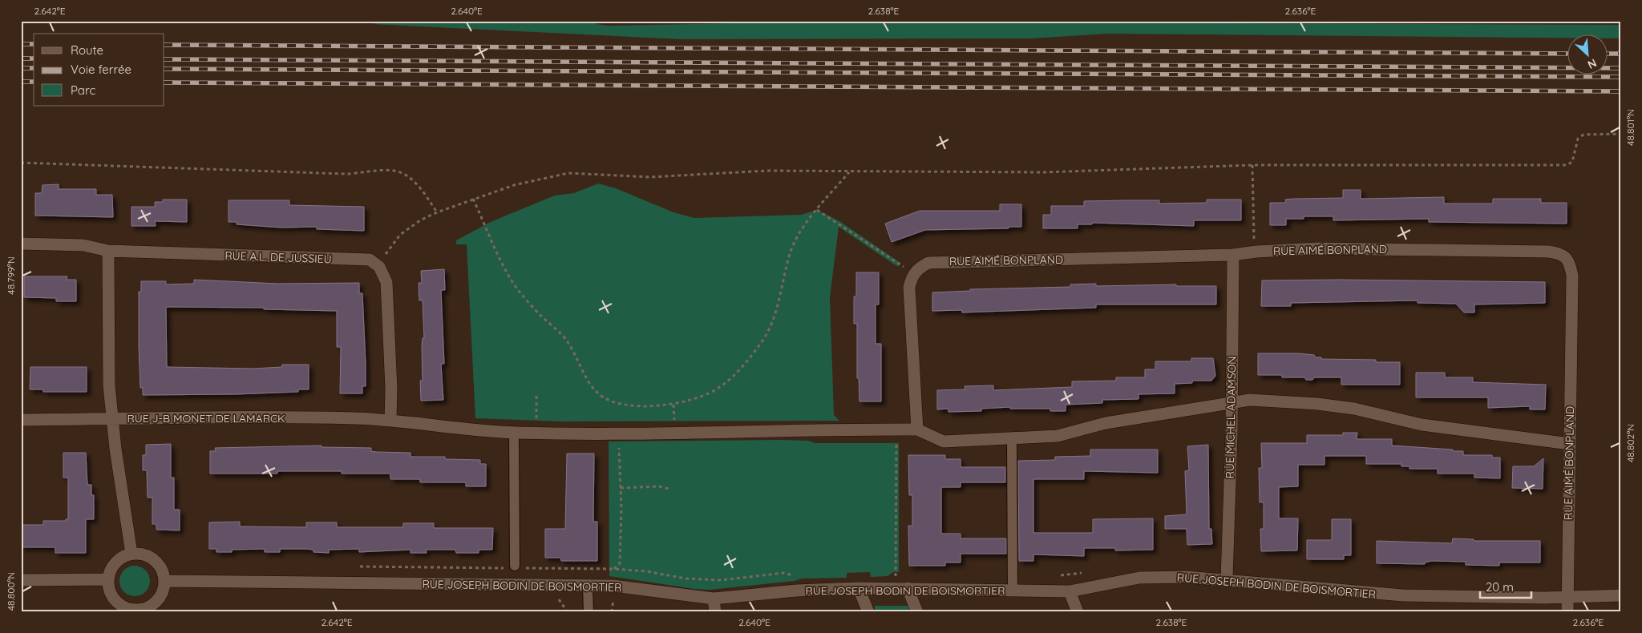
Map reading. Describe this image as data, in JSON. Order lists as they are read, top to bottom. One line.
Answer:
{"streets":{"street":["RUE AIMÉ BONPLAND","RUE A.L. DE JUSSIEU","RUE MICHEL ADAMSON","RUE J-B MONET DE LAMARCK","RUE JOSEPH BODIN DE BOISMORTIER"]},"crossings":[["RUE AIMÉ BONPLAND","RUE MICHEL ADAMSON"],["RUE AIMÉ BONPLAND","RUE JOSEPH BODIN DE BOISMORTIER"],["RUE MICHEL ADAMSON","RUE JOSEPH BODIN DE BOISMORTIER"]],"legend":["Route","Voie ferrée","Parc"],"scale_bar":"20 m","north":"bottom right","coordinates":["2.642°E","2.640°E","2.638°E","2.636°E","48.801°N","48.799°N","48.802°N","48.800°N"]}
